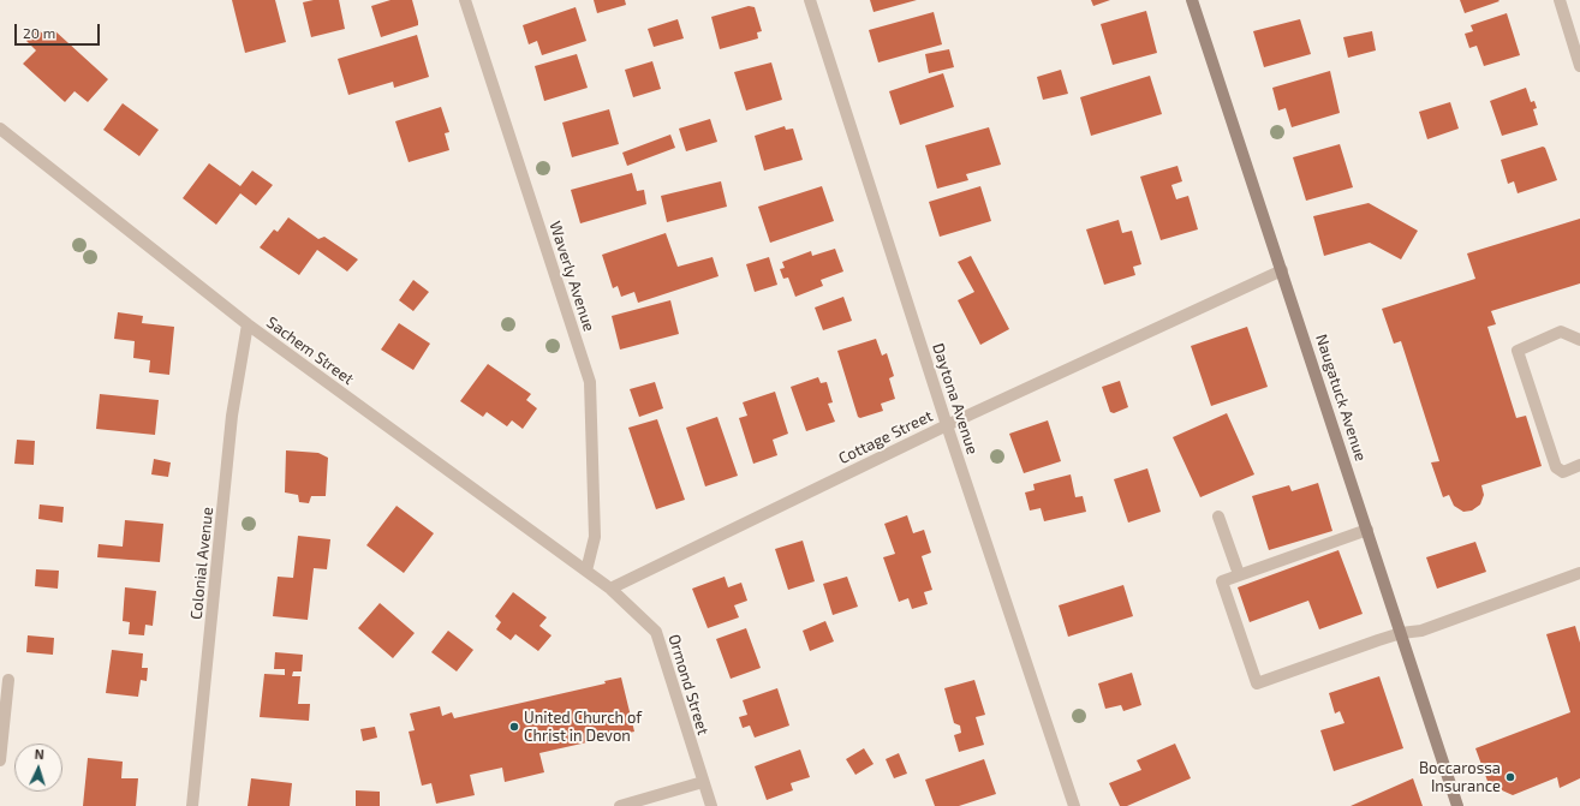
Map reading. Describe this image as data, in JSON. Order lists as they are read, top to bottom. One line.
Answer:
{"streets":{"main road":["Naugatuck Avenue"],"street":["Waverly Avenue","Sachem Street","Daytona Avenue","Cottage Street","Colonial Avenue","Ormond Street"]},"crossings":[["Waverly Avenue","Sachem Street"],["Sachem Street","Cottage Street"],["Sachem Street","Colonial Avenue"],["Sachem Street","Ormond Street"],["Naugatuck Avenue","Cottage Street"],["Daytona Avenue","Cottage Street"],["Cottage Street","Ormond Street"]],"places":["United Church of Christ in Devon","Boccarossa Insurance"],"scale_bar":"20 m","north":"top"}
